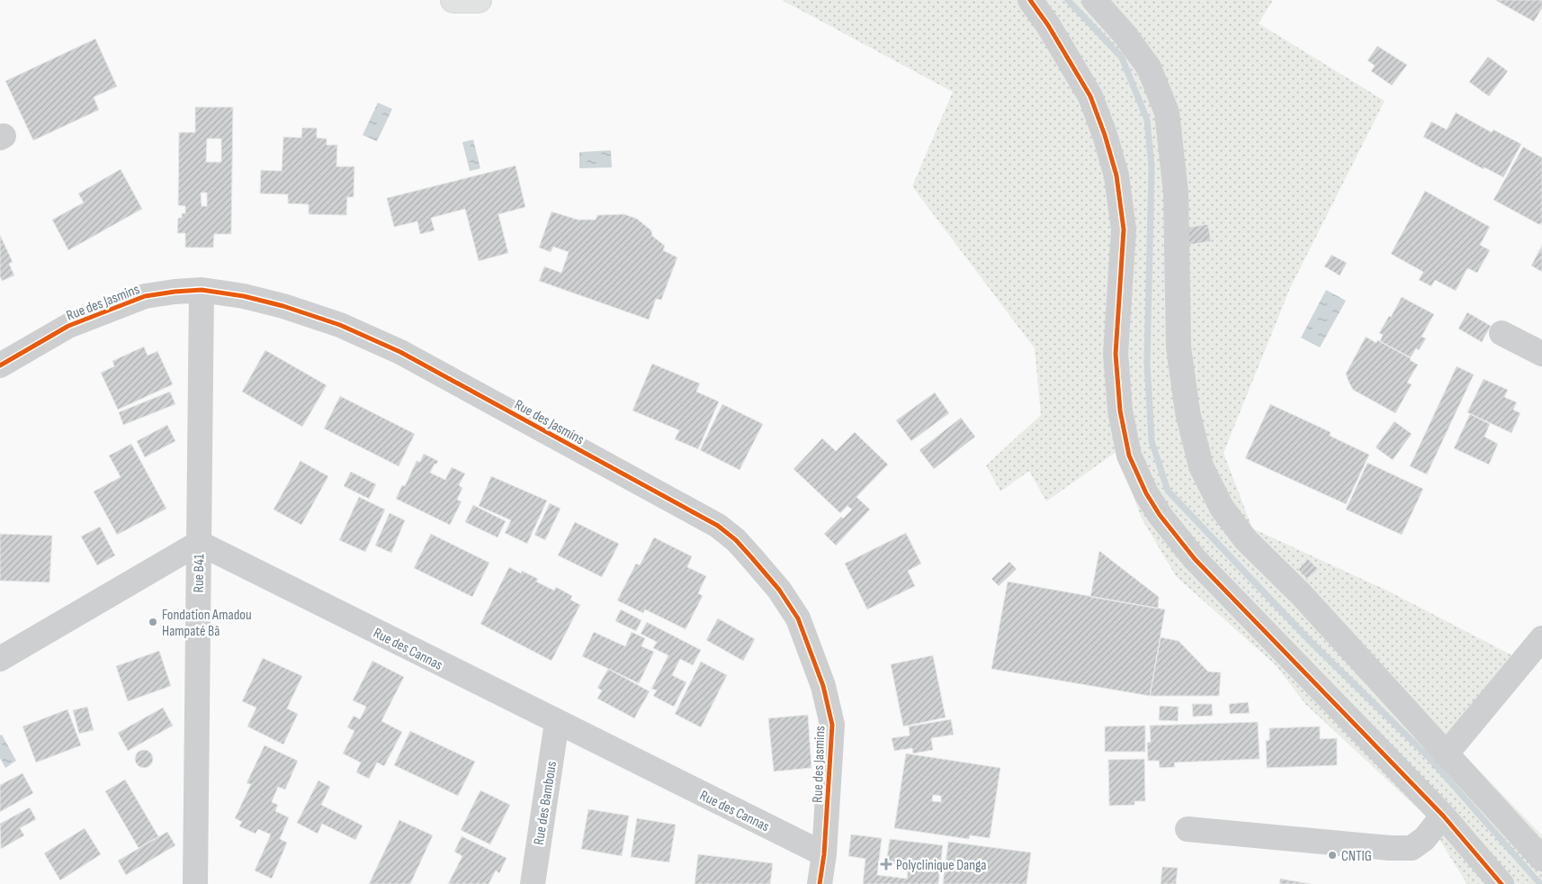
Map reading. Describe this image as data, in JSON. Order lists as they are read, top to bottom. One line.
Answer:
{"streets":{"street":["Rue des Jasmins","Rue B41","Rue des Cannas","Rue des Bambous"]},"crossings":[["Rue des Jasmins","Rue B41"],["Rue des Jasmins","Rue des Cannas"],["Rue B41","Rue des Cannas"],["Rue des Cannas","Rue des Bambous"]],"places":{"other":["Fondation Amadou Hampaté Bâ","CNTIG"],"health":["Polyclinique Danga"]}}
